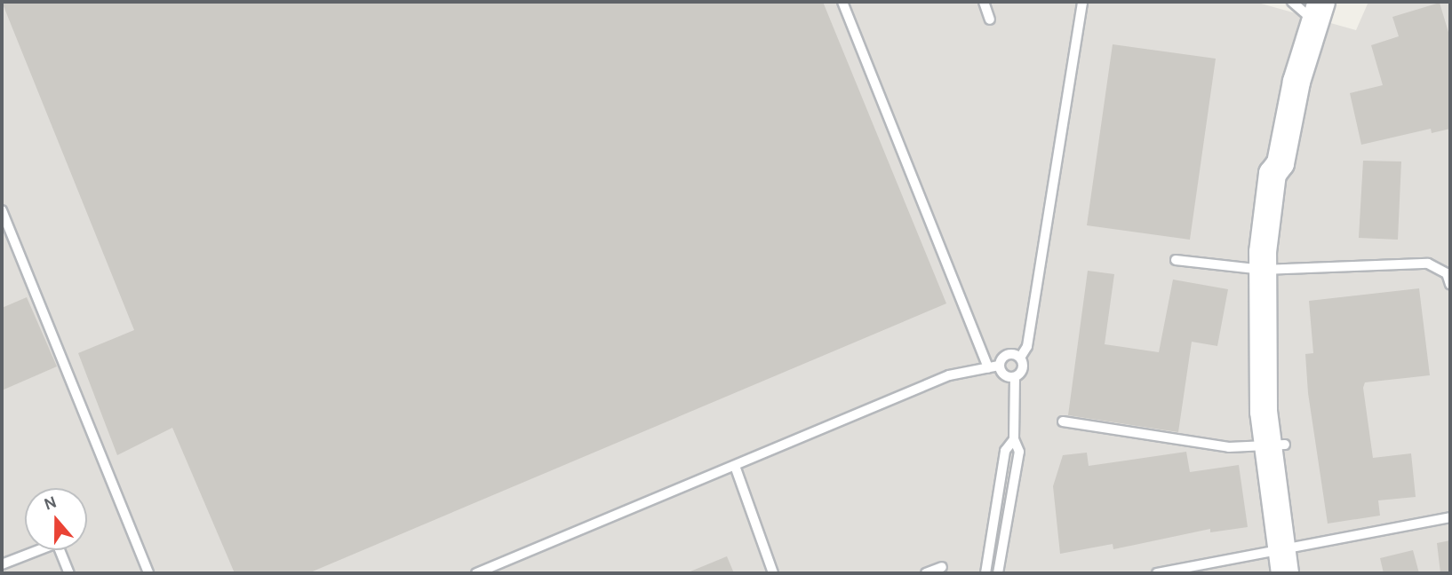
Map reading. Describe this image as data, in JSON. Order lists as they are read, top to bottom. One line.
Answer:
{"north":"top"}
